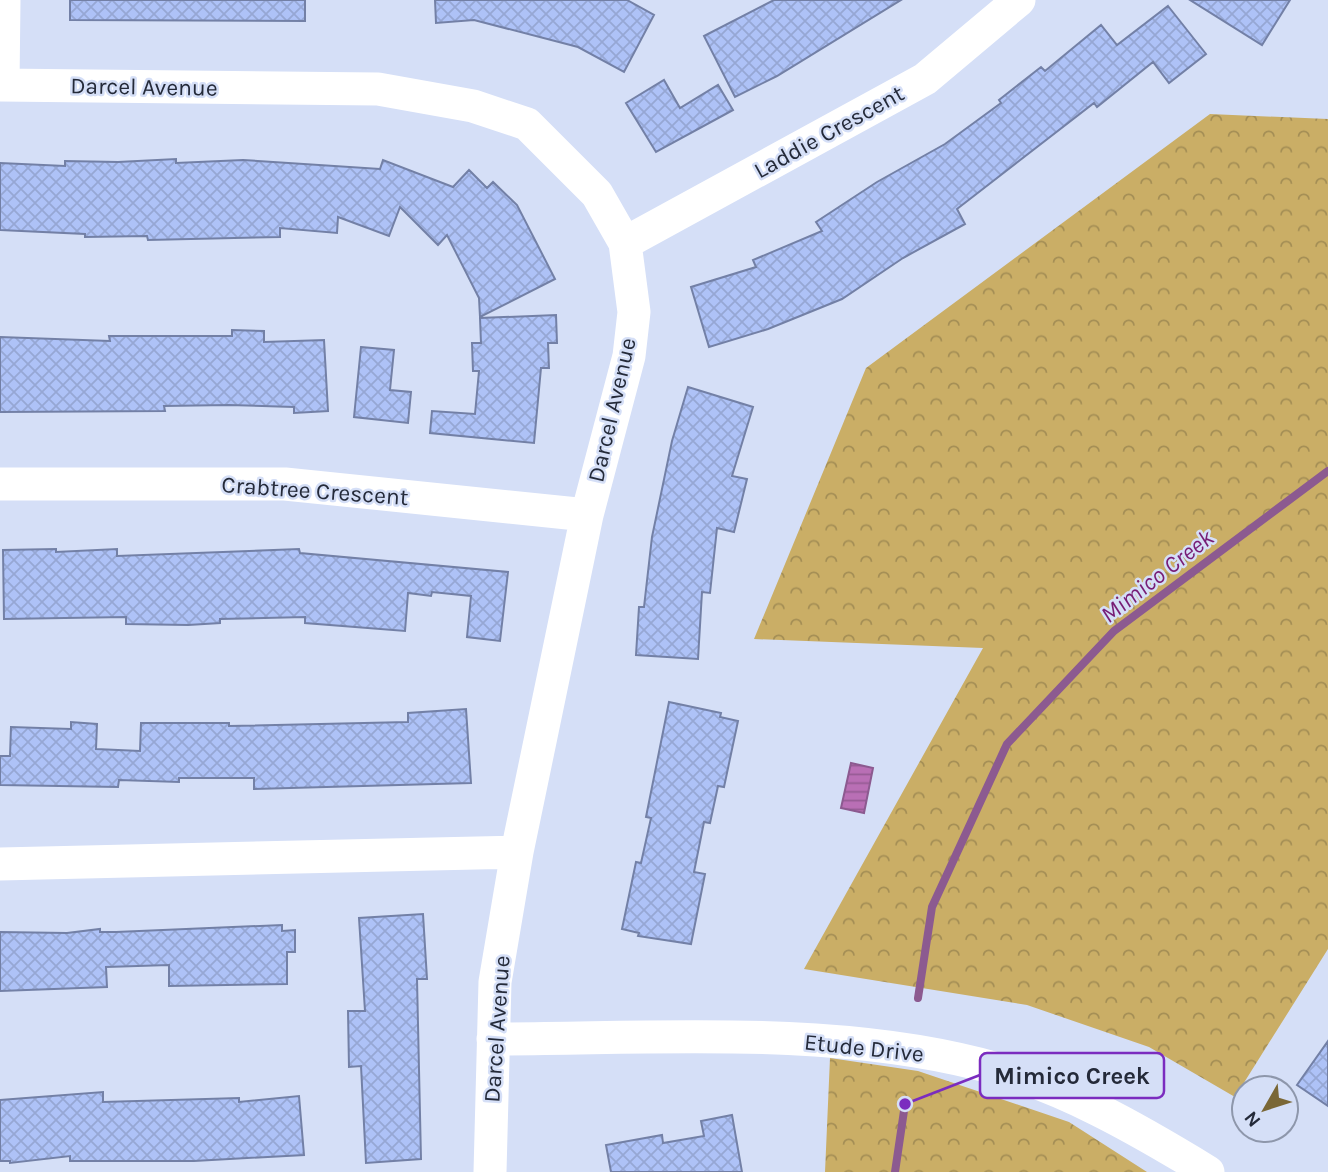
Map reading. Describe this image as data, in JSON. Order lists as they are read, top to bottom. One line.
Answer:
{"streets":{"street":["Darcel Avenue","Laddie Crescent","Crabtree Crescent","Etude Drive"]},"crossings":[["Darcel Avenue","Laddie Crescent"],["Darcel Avenue","Crabtree Crescent"],["Darcel Avenue","Etude Drive"]],"water":["Mimico Creek"],"places":["Mimico Creek"],"north":"bottom left"}
